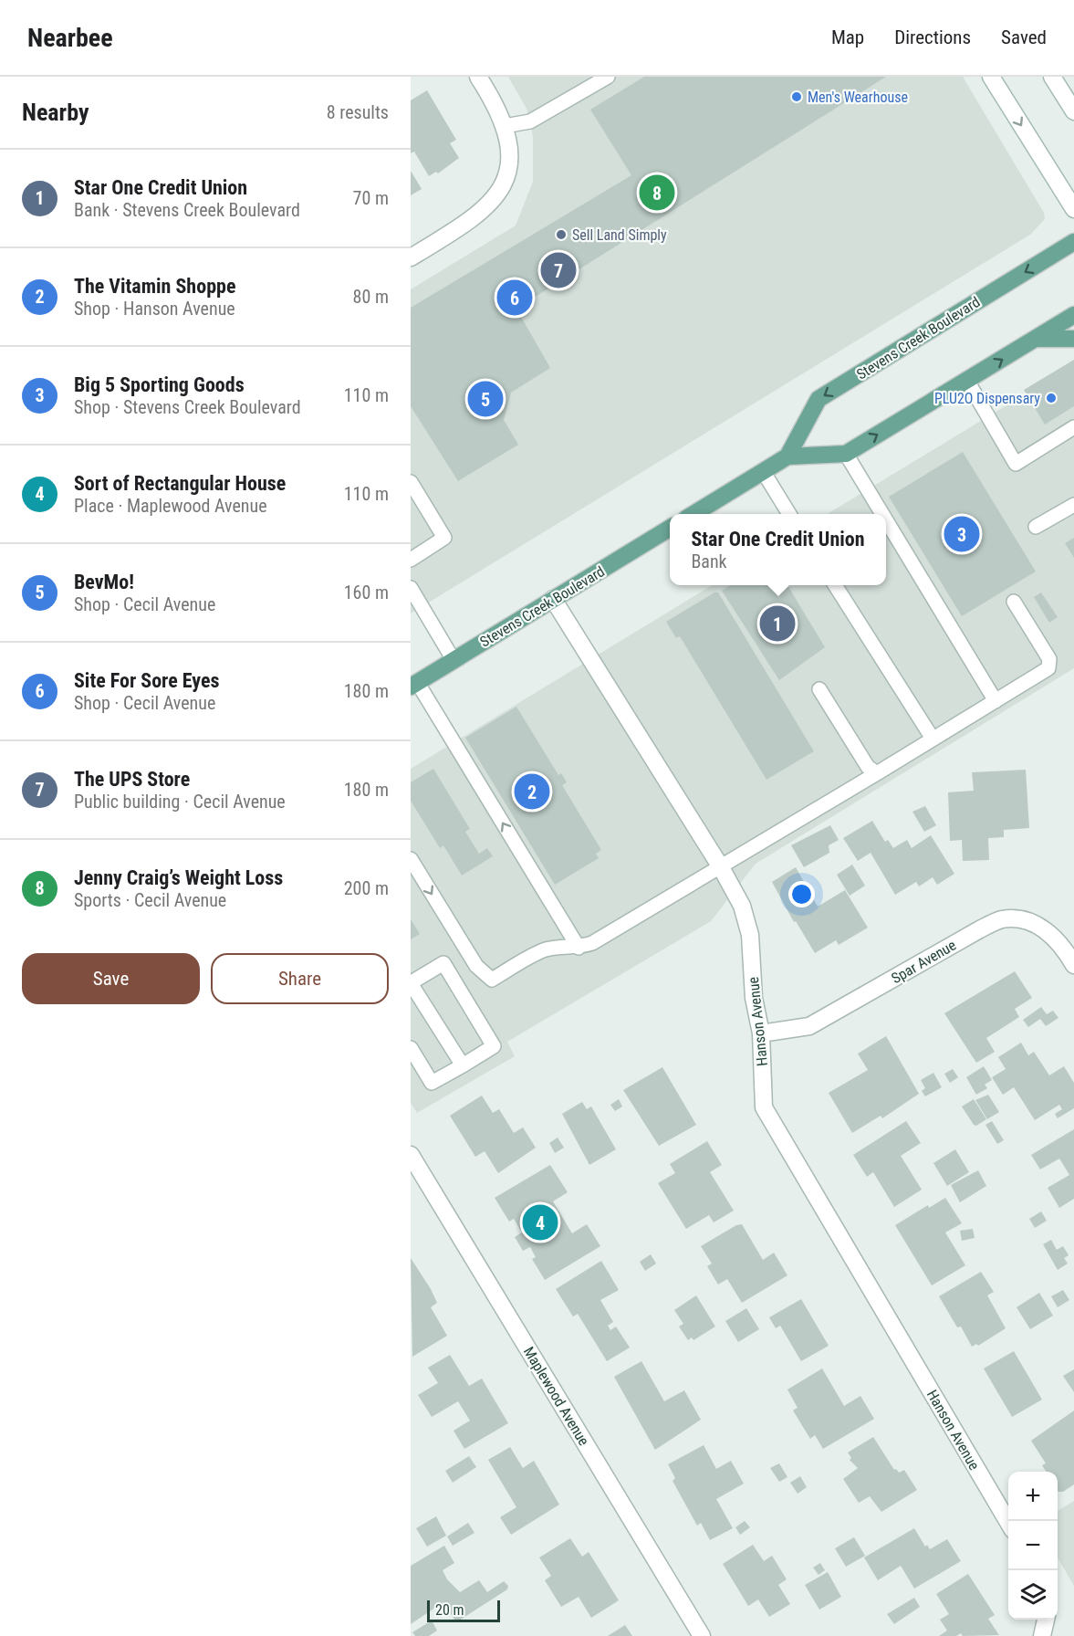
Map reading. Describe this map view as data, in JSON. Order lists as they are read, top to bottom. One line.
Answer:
{"streets":{"main road":["Stevens Creek Boulevard"],"street":["Spar Avenue","Hanson Avenue","Maplewood Avenue"]},"crossings":[["Stevens Creek Boulevard","Hanson Avenue"],["Spar Avenue","Hanson Avenue"]],"places":["Men's Wearhouse","Sell Land Simply","PLU2O Dispensary"],"scale_bar":"20 m","page":{"header":"Nearbee","nav":["Map","Directions","Saved"],"heading":["Nearby","8 results"],"list":[{"mark":"1","name":"Star One Credit Union","note":"Bank · Stevens Creek Boulevard","value":"70 m"},{"mark":"2","name":"The Vitamin Shoppe","note":"Shop · Hanson Avenue","value":"80 m"},{"mark":"3","name":"Big 5 Sporting Goods","note":"Shop · Stevens Creek Boulevard","value":"110 m"},{"mark":"4","name":"Sort of Rectangular House","note":"Place · Maplewood Avenue","value":"110 m"},{"mark":"5","name":"BevMo!","note":"Shop · Cecil Avenue","value":"160 m"},{"mark":"6","name":"Site For Sore Eyes","note":"Shop · Cecil Avenue","value":"180 m"},{"mark":"7","name":"The UPS Store","note":"Public building · Cecil Avenue","value":"180 m"},{"mark":"8","name":"Jenny Craig’s Weight Loss","note":"Sports · Cecil Avenue","value":"200 m"}],"pins":["8","7","6","5","3","1","2","4"],"popup":["Star One Credit Union","Bank"],"buttons":["Save","Share"],"map_buttons":["+","−"],"scale":"20 m"}}
